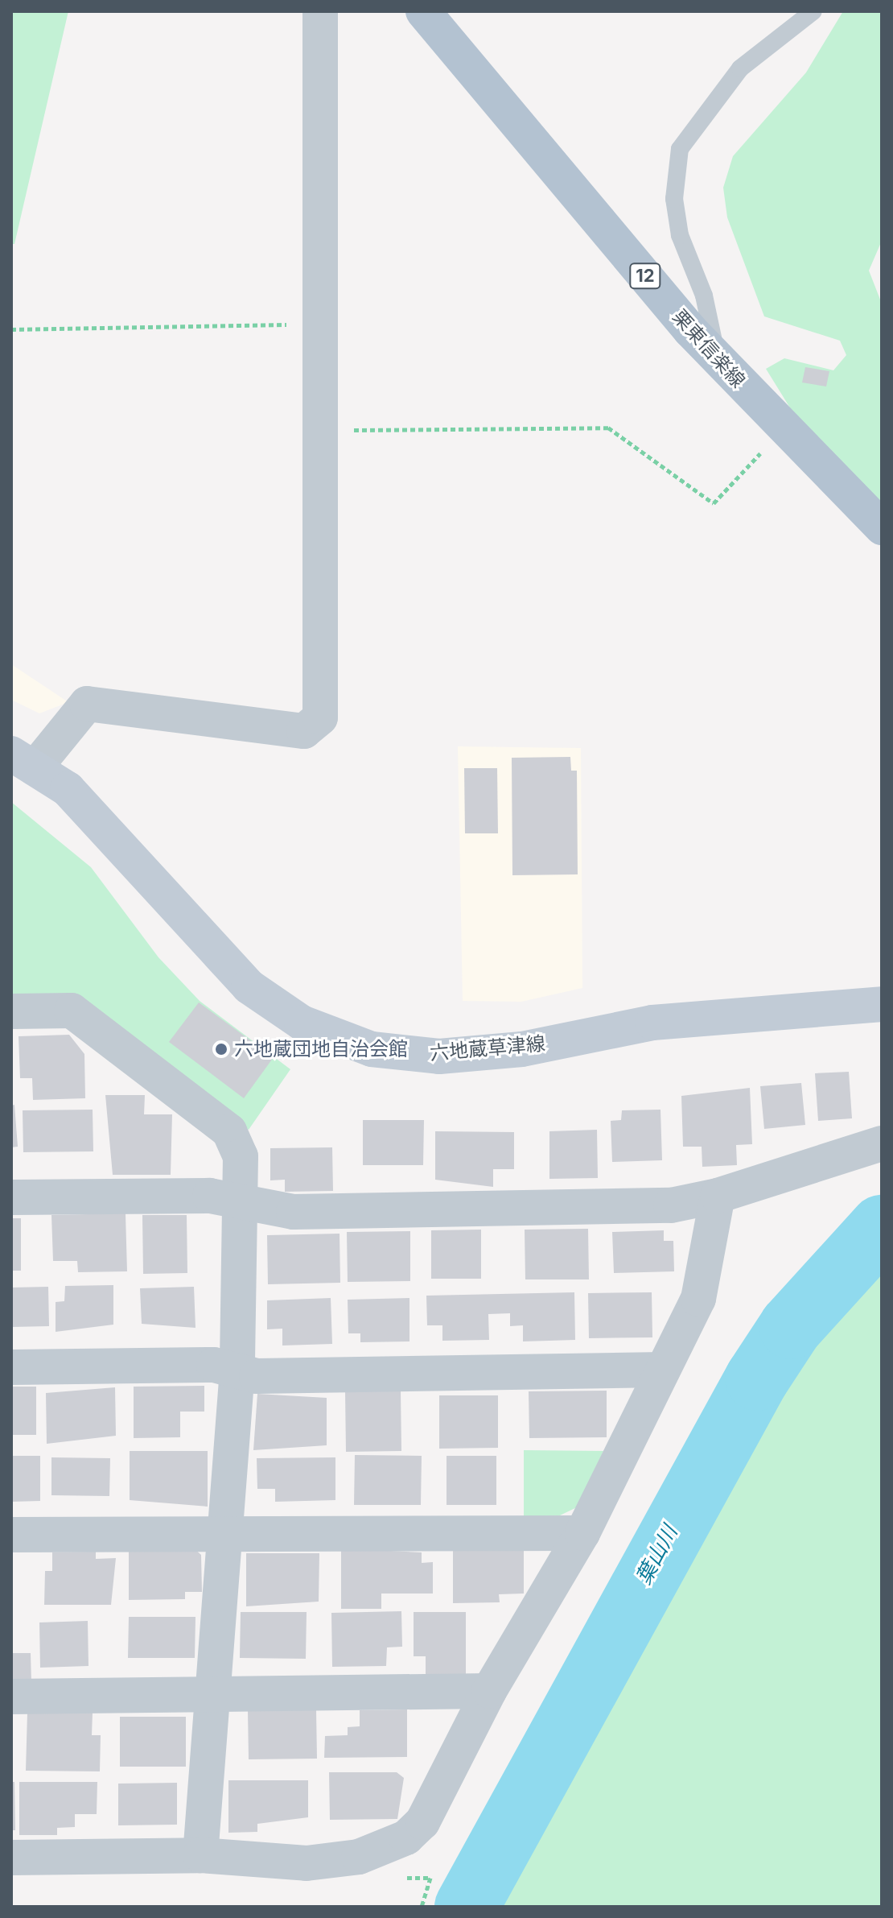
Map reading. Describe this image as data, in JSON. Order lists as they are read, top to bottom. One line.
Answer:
{"streets":{"main road":["12","栗東信楽線","六地蔵草津線"]},"water":["葉山川"],"places":["六地蔵団地自治会館"]}
